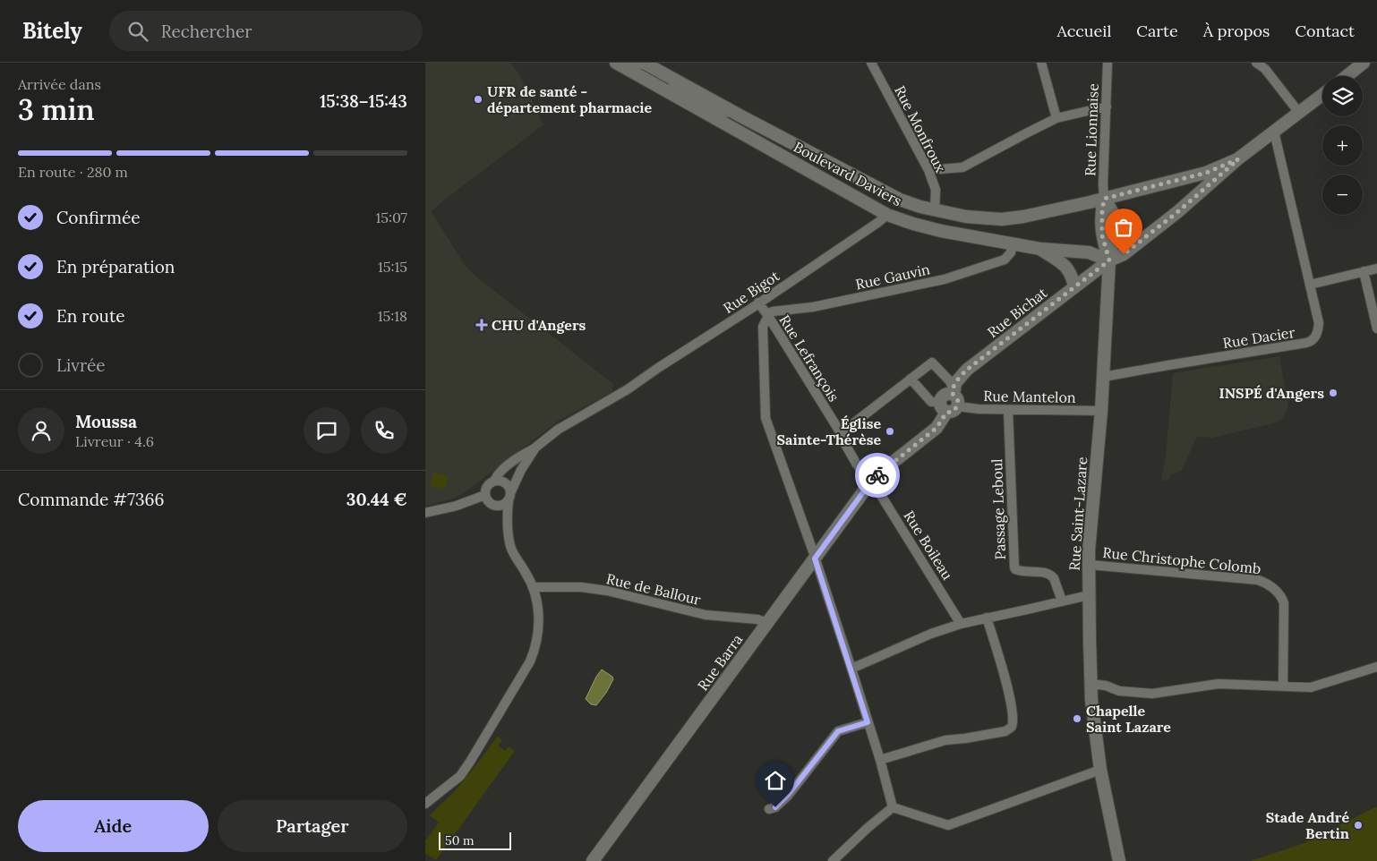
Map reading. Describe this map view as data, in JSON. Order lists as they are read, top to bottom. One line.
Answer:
{"streets":{"main road":["Boulevard Daviers","Rue Bichat","Rue Saint-Lazare","Rue Barra"],"street":["Rue Monfroux","Rue Lionnaise","Rue Gauvin","Rue Bigot","Rue Dacier","Rue Lefrançois","Rue Mantelon","Passage Leboul","Rue Boileau","Rue Christophe Colomb","Rue de Ballour"]},"crossings":[["Rue Monfroux","Boulevard Daviers"],["Rue Lionnaise","Boulevard Daviers"],["Rue Lionnaise","Rue Saint-Lazare"],["Boulevard Daviers","Rue Gauvin"],["Boulevard Daviers","Rue Bigot"],["Boulevard Daviers","Rue Bichat"],["Boulevard Daviers","Rue Saint-Lazare"],["Rue Gauvin","Rue Lefrançois"],["Rue Bigot","Rue Lefrançois"],["Rue Bichat","Rue Lefrançois"],["Rue Bichat","Rue Mantelon"],["Rue Bichat","Rue Saint-Lazare"],["Rue Bichat","Rue Boileau"],["Rue Bichat","Rue Barra"],["Rue Dacier","Rue Saint-Lazare"],["Rue Lefrançois","Rue Boileau"],["Rue Lefrançois","Rue Barra"],["Rue Mantelon","Passage Leboul"],["Rue Mantelon","Rue Saint-Lazare"],["Rue Saint-Lazare","Rue Christophe Colomb"],["Rue Boileau","Rue Barra"],["Rue de Ballour","Rue Barra"]],"places":{"other":["UFR de santé - département pharmacie","INSPÉ d'Angers","Église Sainte-Thérèse","Chapelle Saint Lazare","Stade André Bertin"],"health":["CHU d'Angers"]},"scale_bar":"50 m","page":{"header":"Bitely","search":"Rechercher","nav":["Accueil","Carte","À propos","Contact"],"heading":["3 min","Arrivée dans","15:38–15:43"],"panel":["Moussa","Livreur · 4.6","Commande #7366","30.44 €"],"map_buttons":["+","−"],"bar":"En route · 280 m","list":[["Confirmée","15:07"],["En préparation","15:15"],["En route","15:18"],"Livrée"],"buttons":["Aide","Partager"],"scale":"50 m"}}
